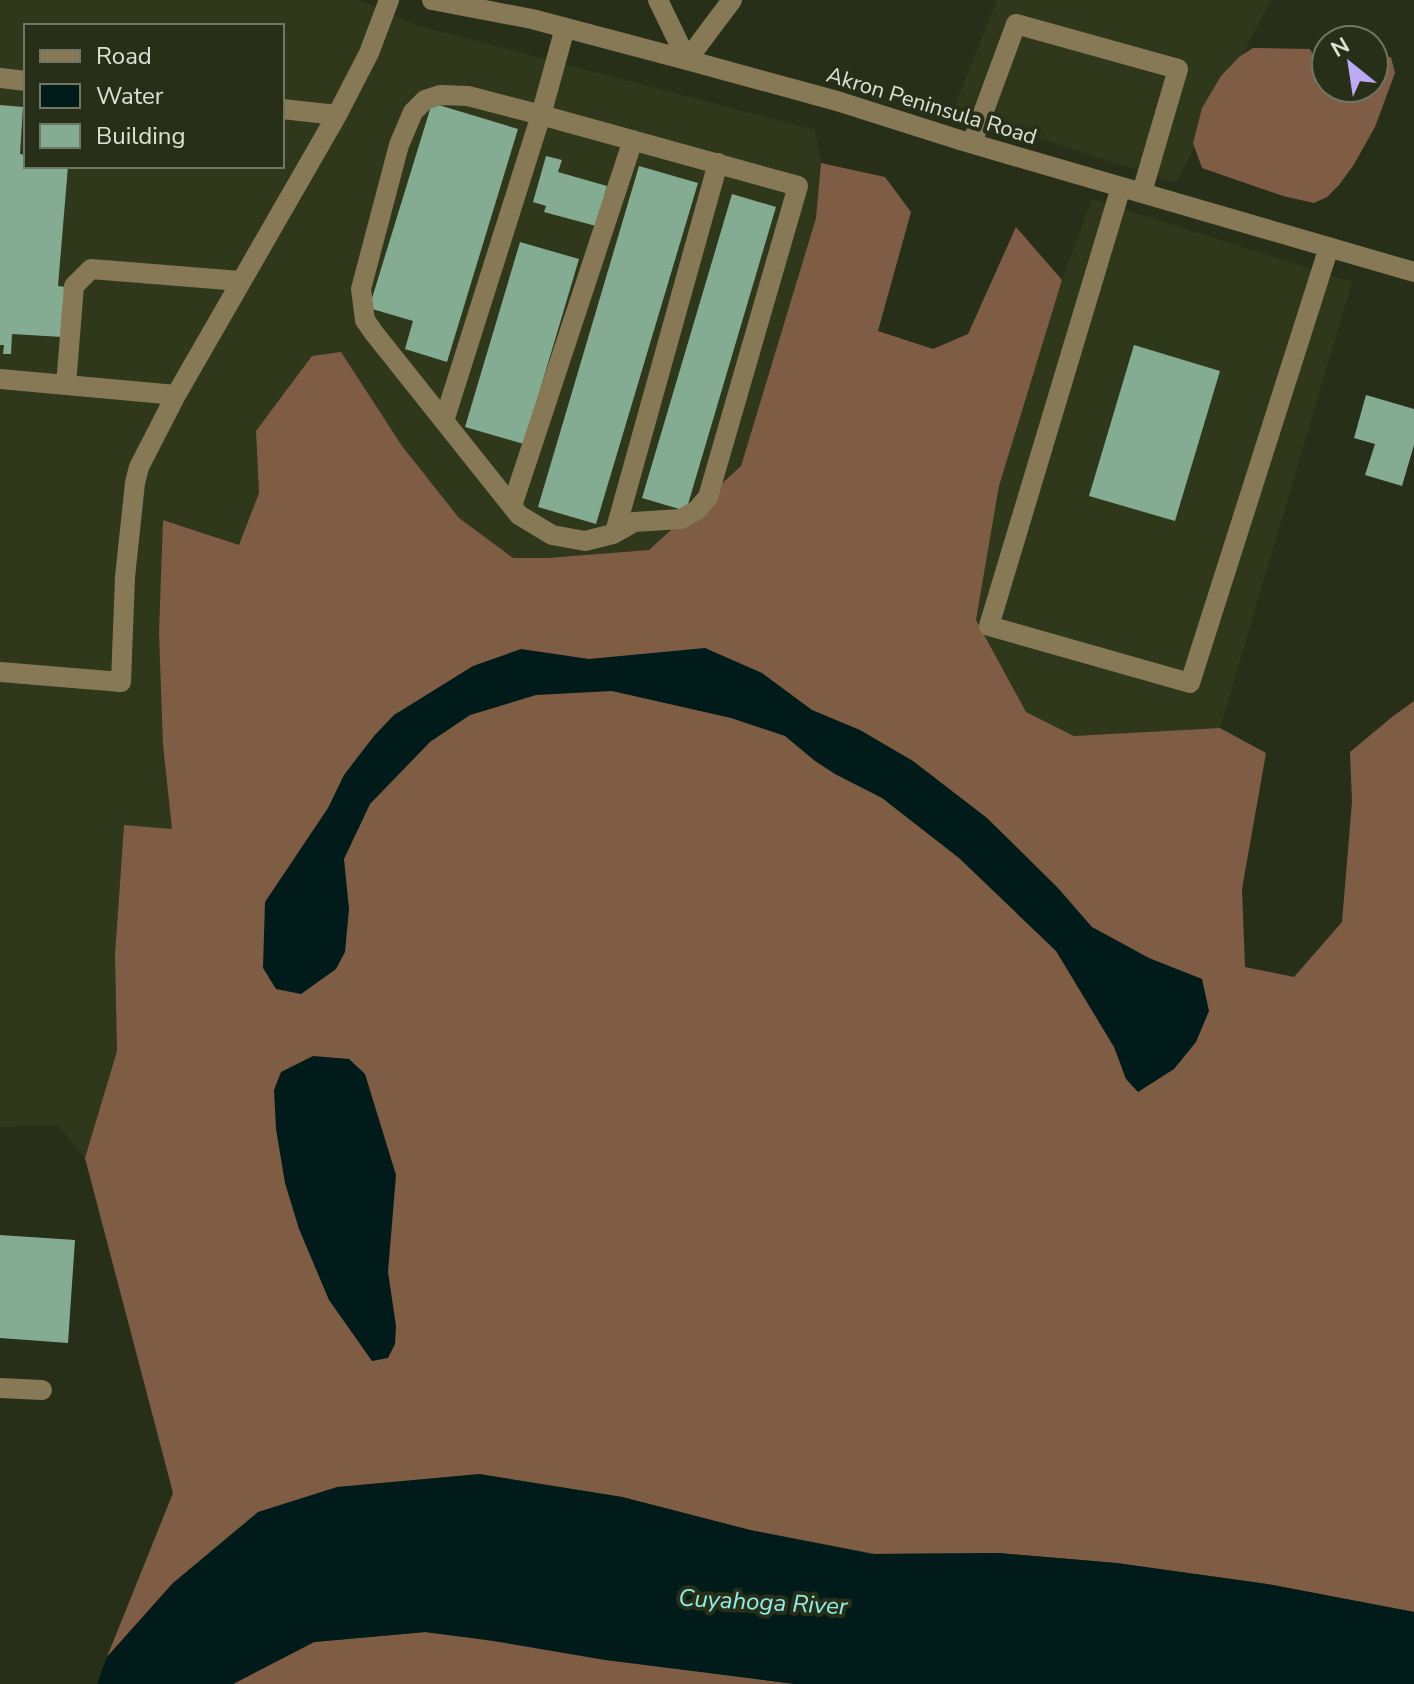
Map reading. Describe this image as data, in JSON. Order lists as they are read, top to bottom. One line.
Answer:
{"streets":{"street":["Akron Peninsula Road"]},"water":["Cuyahoga River"],"legend":["Road","Water","Building"],"north":"top left"}
